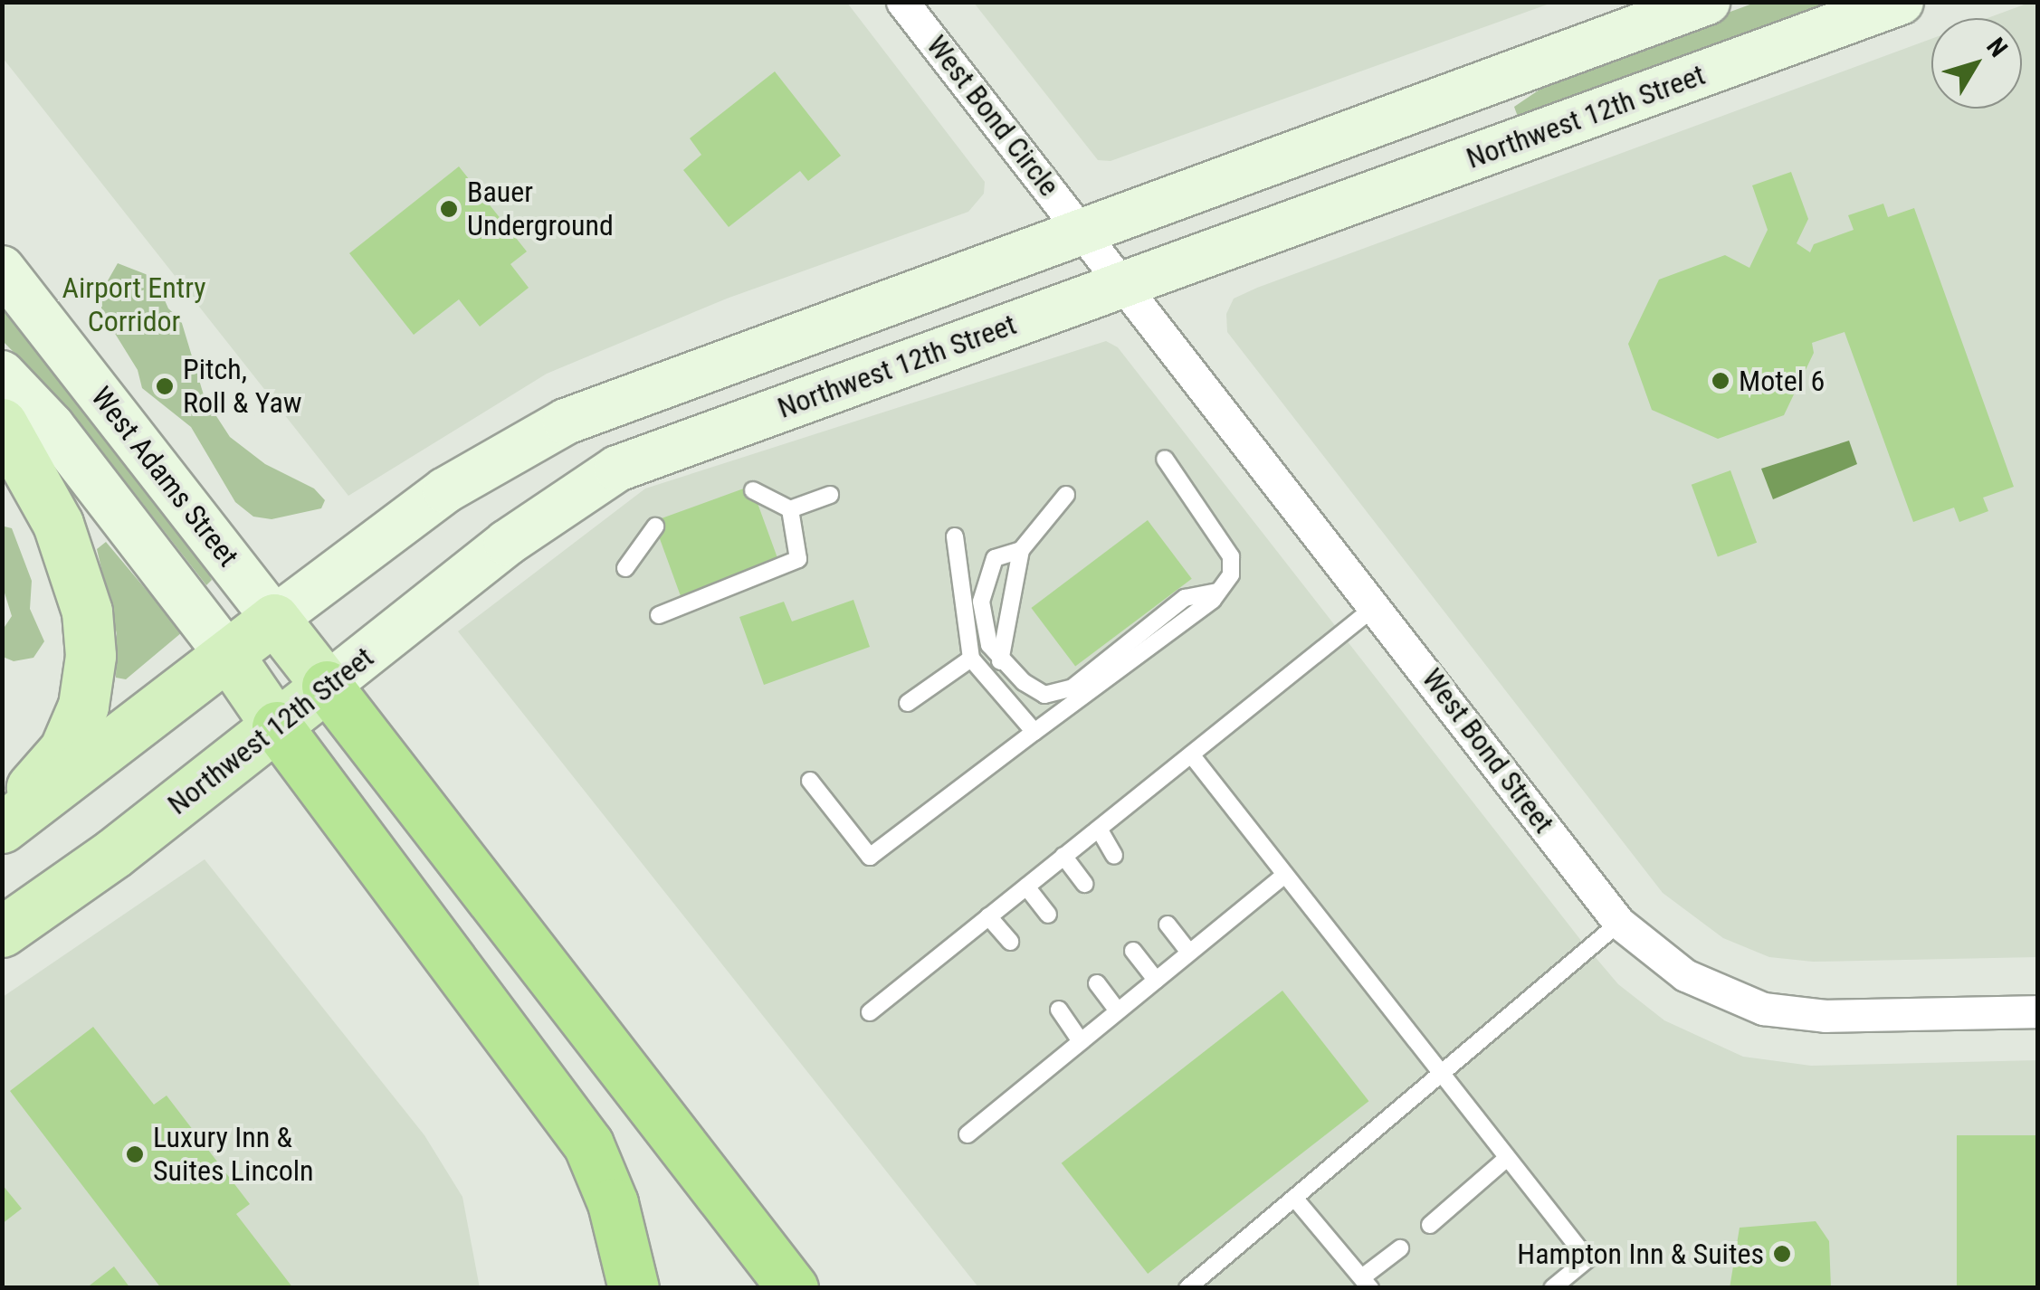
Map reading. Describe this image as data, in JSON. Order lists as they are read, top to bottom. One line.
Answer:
{"streets":{"main road":["Northwest 12th Street","West Adams Street"],"street":["West Bond Circle","West Bond Street"]},"crossings":[["West Bond Circle","West Bond Street"],["Northwest 12th Street","West Adams Street"],["Northwest 12th Street","West Bond Street"]],"parks":["Airport Entry Corridor"],"places":["Bauer Underground","Motel 6","Pitch, Roll & Yaw","Luxury Inn & Suites Lincoln","Hampton Inn & Suites"],"north":"top right"}
